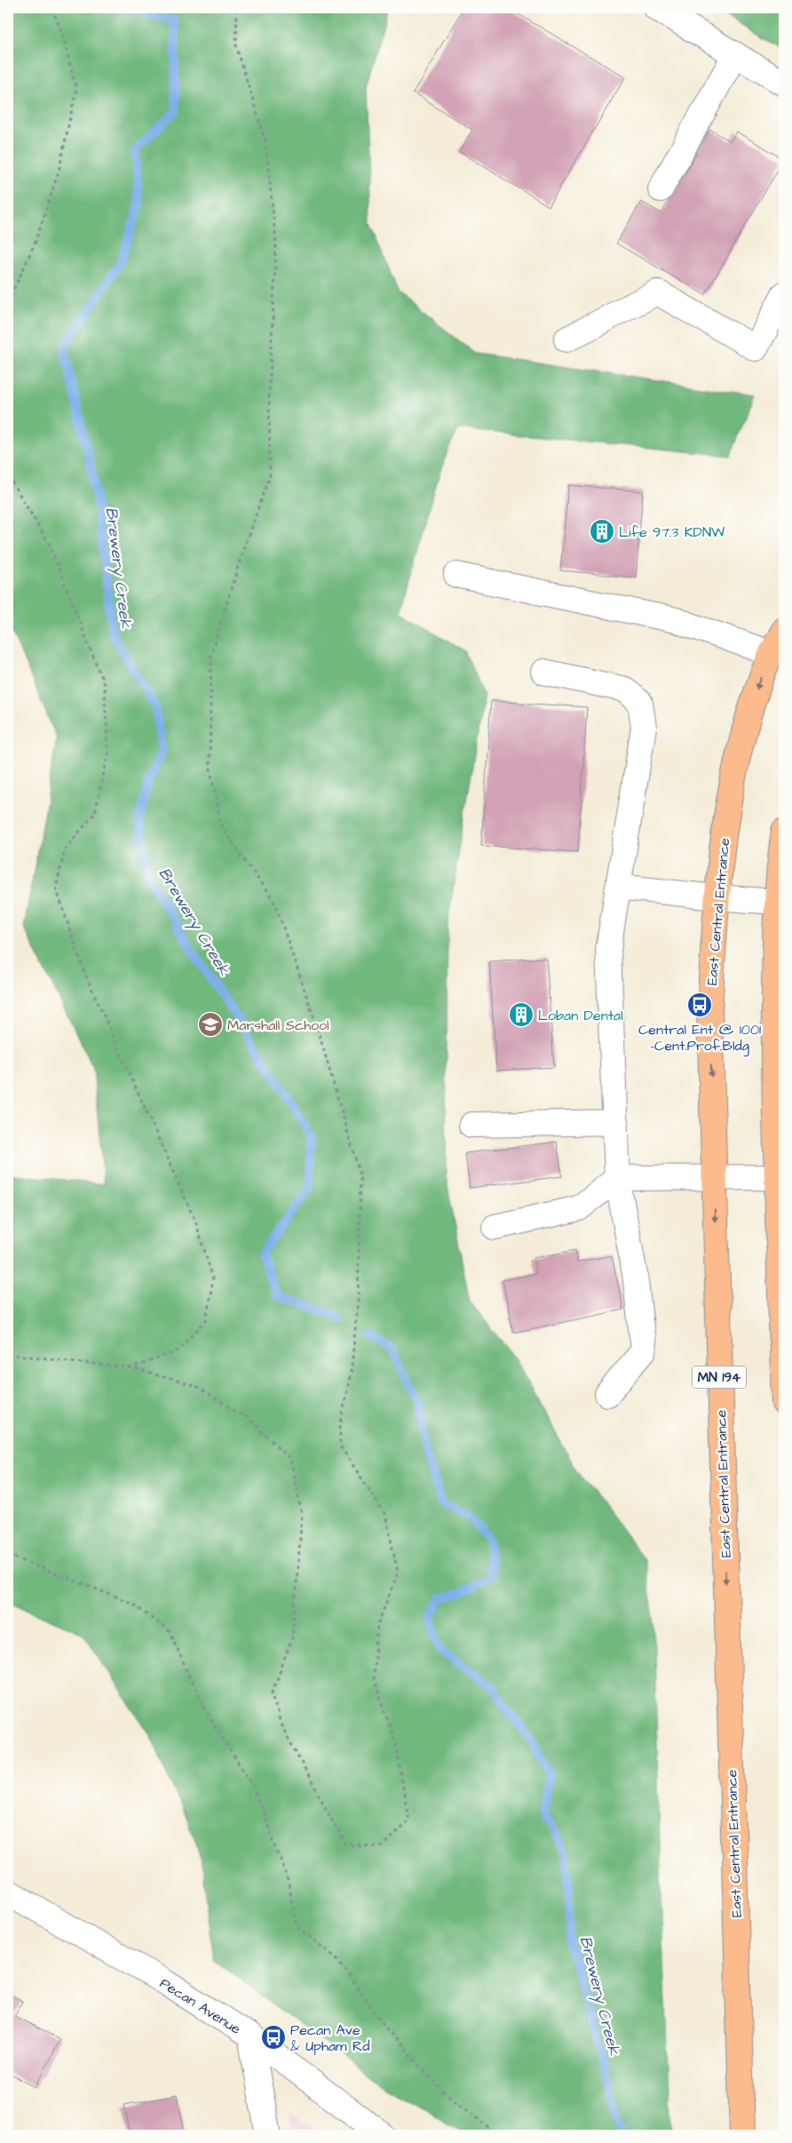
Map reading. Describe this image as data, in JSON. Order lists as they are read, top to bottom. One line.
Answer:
{"streets":{"highway":["East Central Entrance","MN 194"],"street":["Pecan Avenue"]},"water":["Brewery Creek"],"places":{"building":["Life 97.3 KDNW","Loban Dental"],"bus stop":["Central Ent @ 1001 -Cent.Prof.Bldg","Pecan Ave & Upham Rd"],"school or university":["Marshall School"]}}
